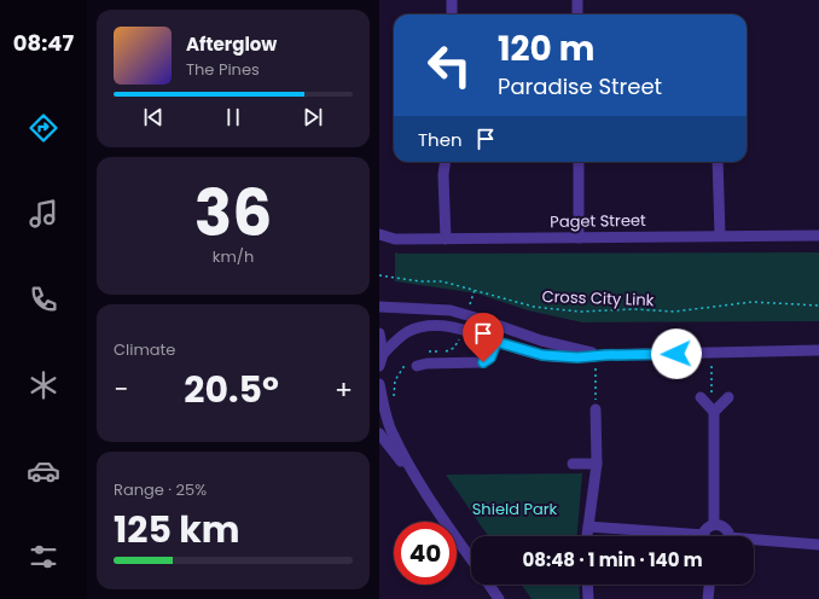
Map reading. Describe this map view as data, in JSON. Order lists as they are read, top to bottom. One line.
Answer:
{"streets":{"street":["Paget Street"],"path":["Cross City Link"]},"parks":["Shield Park"],"page":{"tabs":"08:47","turn":["120 m","Paradise Street"],"song":["Afterglow","The Pines"],"then":"Then","tile":[["36","km/h"],"Climate",["Range · 25%","125 km"]],"heat":["−","20.5°","+"],"limit":"40","trip":"08:48 · 1 min · 140 m"}}
